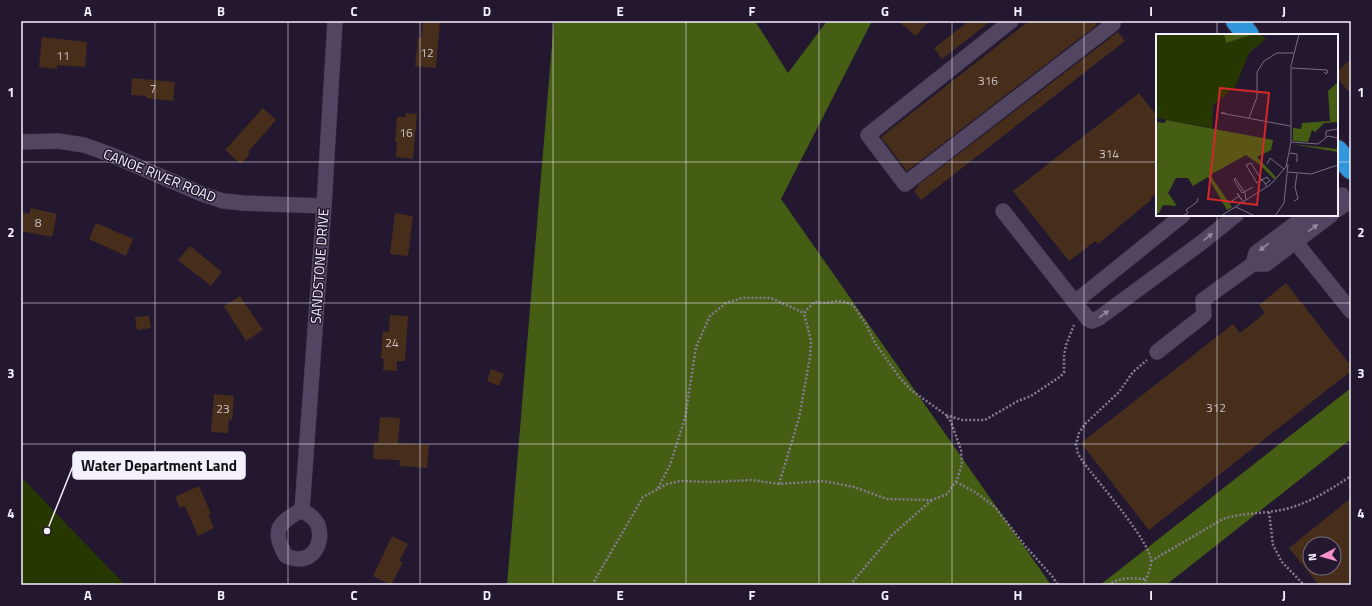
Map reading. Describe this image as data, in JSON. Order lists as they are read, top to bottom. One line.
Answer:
{"streets":{"street":["CANOE RIVER ROAD","SANDSTONE DRIVE"]},"crossings":[["CANOE RIVER ROAD","SANDSTONE DRIVE"]],"places":["Water Department Land"],"house_numbers":["12","11","316","7","16","314","8","24","312","23"],"north":"left","grid":{"columns":["A","B","C","D","E","F","G","H","I","J"],"rows":["1","2","3","4"]}}
